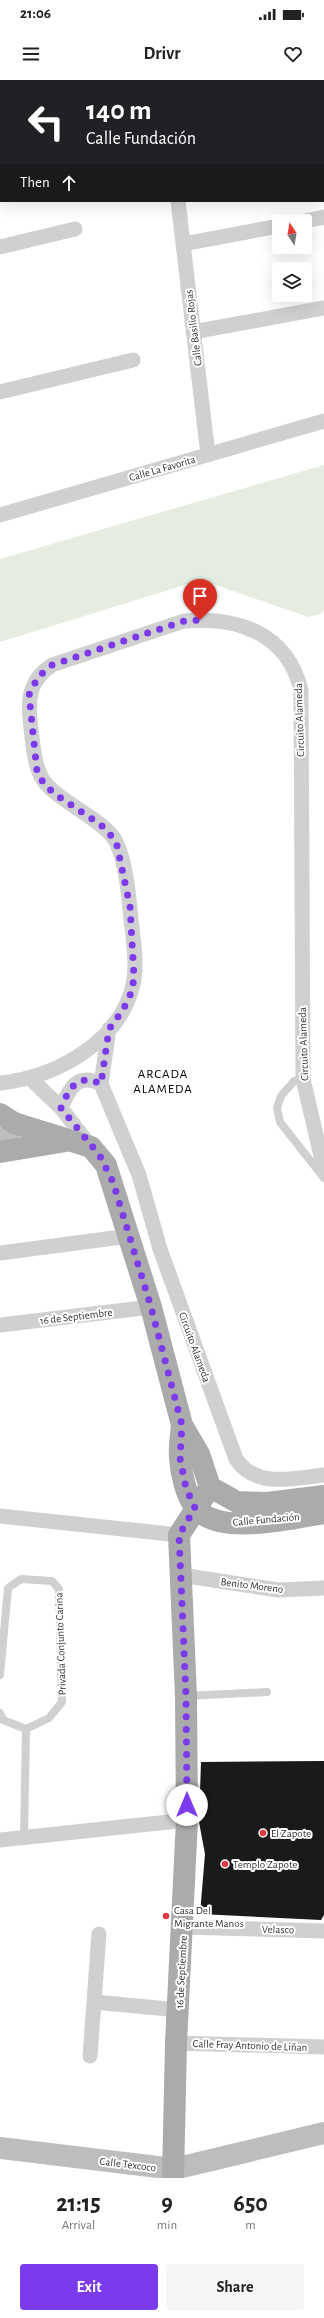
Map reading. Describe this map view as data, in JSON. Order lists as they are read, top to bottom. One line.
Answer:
{"streets":{"main road":["16 de Septiembre","Calle Fundación"],"street":["Calle Basilio Rojas","Calle La Favorita","Circuito Alameda","Benito Moreno","Velasco","Calle Fray Antonio de Liñan","Calle Texcoco"],"lane":["Privada Conjunto Carina"]},"crossings":[["Calle Basilio Rojas","Calle La Favorita"],["16 de Septiembre","Benito Moreno"],["16 de Septiembre","Velasco"],["16 de Septiembre","Calle Fray Antonio de Liñan"],["16 de Septiembre","Calle Texcoco"]],"districts":["ARCADA ALAMEDA"],"places":["El Zapote","Templo Zapote","Casa Del Migrante Manos"],"north":"top","page":{"status":"21:06","header":"Drivr","turn":["140 m","Calle Fundación"],"then":"Then","eta":["21:15","Arrival","9","min","650","m"],"buttons":["Exit","Share"]}}
